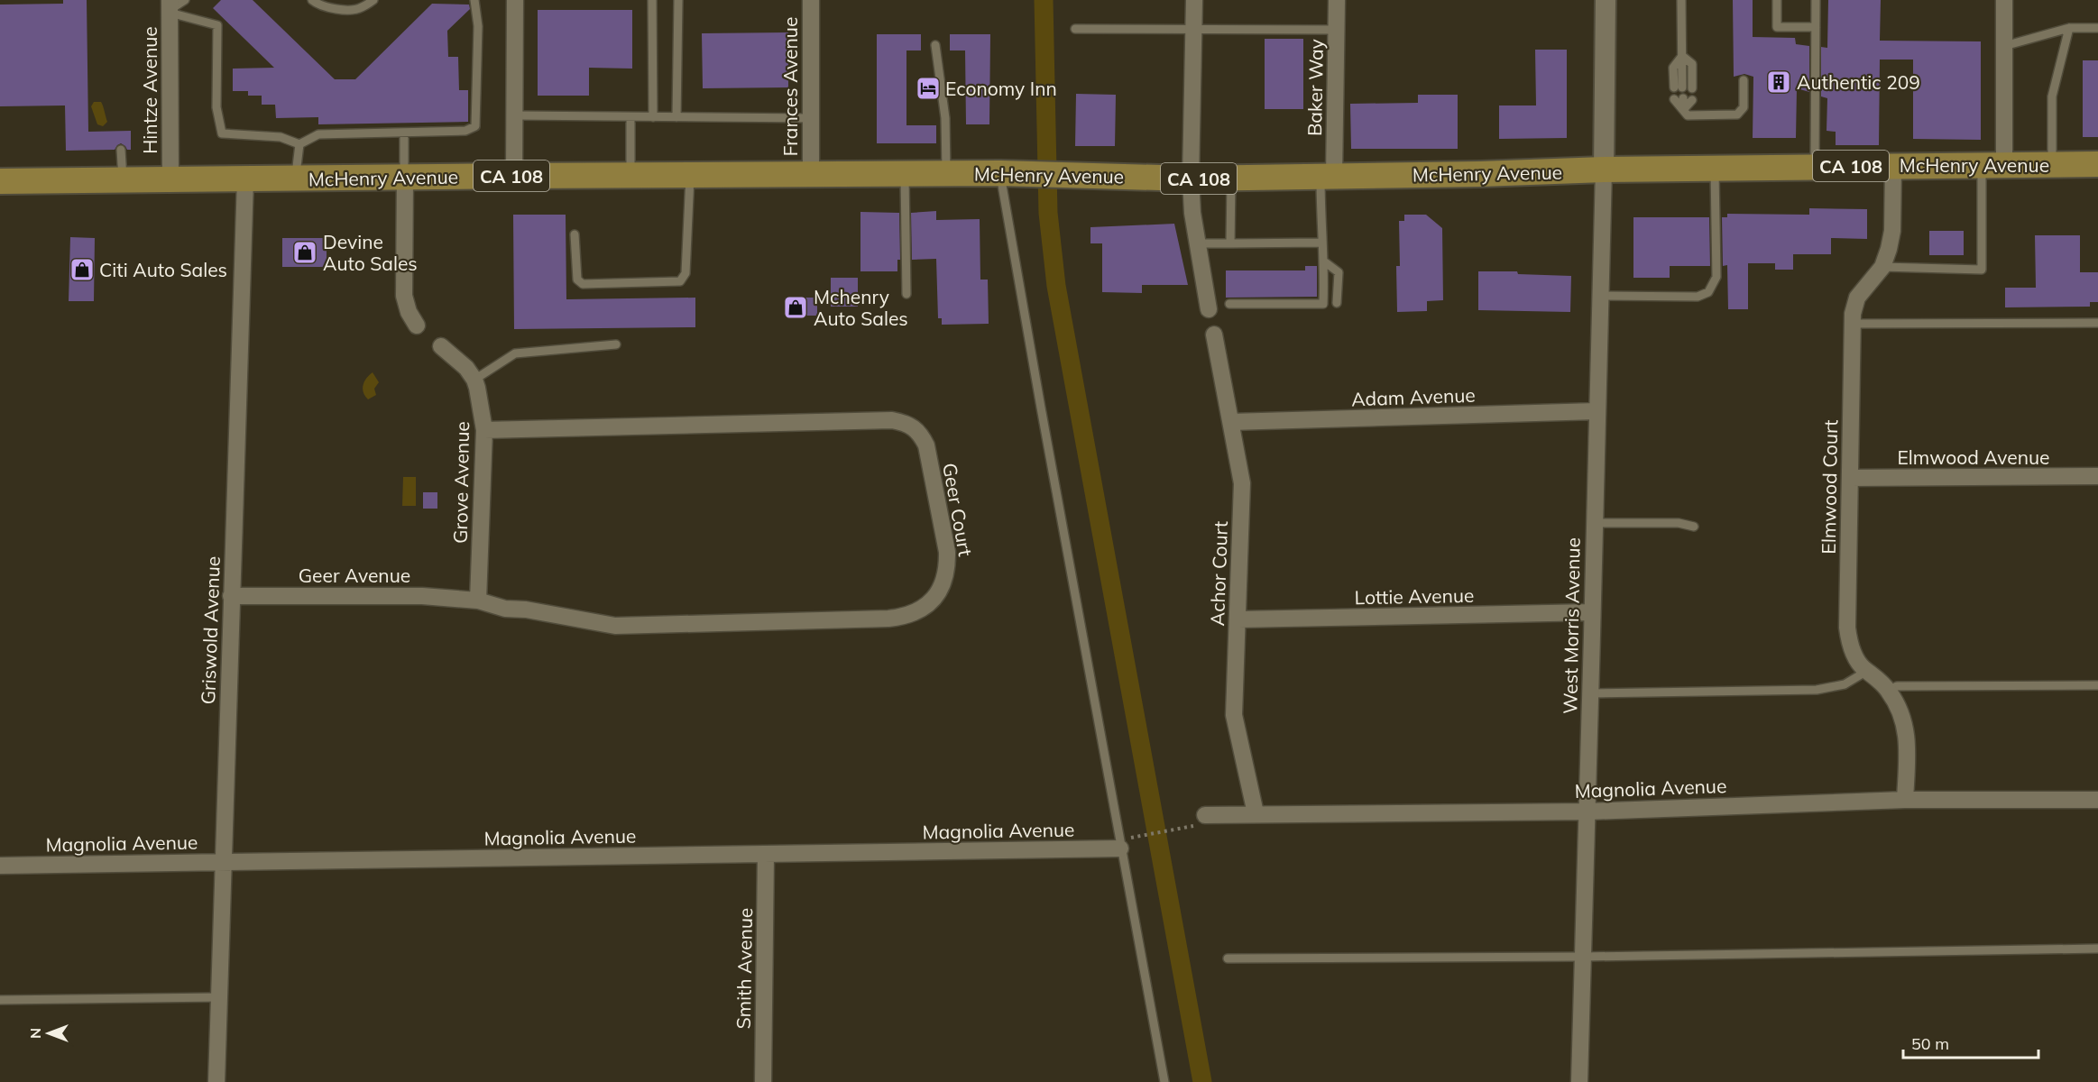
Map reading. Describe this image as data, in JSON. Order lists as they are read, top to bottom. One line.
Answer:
{"streets":{"main road":["McHenry Avenue","CA 108"],"street":["Frances Avenue","Baker Way","Hintze Avenue","Adam Avenue","Elmwood Avenue","Grove Avenue","Elmwood Court","Geer Court","Achor Court","Geer Avenue","Lottie Avenue","West Morris Avenue","Griswold Avenue","Magnolia Avenue","Smith Avenue"]},"crossings":[["Frances Avenue","McHenry Avenue"],["Baker Way","McHenry Avenue"],["Hintze Avenue","McHenry Avenue"],["McHenry Avenue","Elmwood Court"],["McHenry Avenue","West Morris Avenue"],["McHenry Avenue","Griswold Avenue"],["Adam Avenue","Achor Court"],["Adam Avenue","West Morris Avenue"],["Elmwood Avenue","Elmwood Court"],["Grove Avenue","Geer Court"],["Grove Avenue","Geer Avenue"],["Elmwood Court","Magnolia Avenue"],["Geer Court","Geer Avenue"],["Achor Court","Lottie Avenue"],["Achor Court","Magnolia Avenue"],["Geer Avenue","Griswold Avenue"],["Lottie Avenue","West Morris Avenue"],["West Morris Avenue","Magnolia Avenue"],["Griswold Avenue","Magnolia Avenue"],["Magnolia Avenue","Smith Avenue"]],"places":{"building":["Authentic 209"],"hotel":["Economy Inn"],"shop":["Devine Auto Sales","Citi Auto Sales","Mchenry Auto Sales"]},"scale_bar":"50 m","north":"left"}
